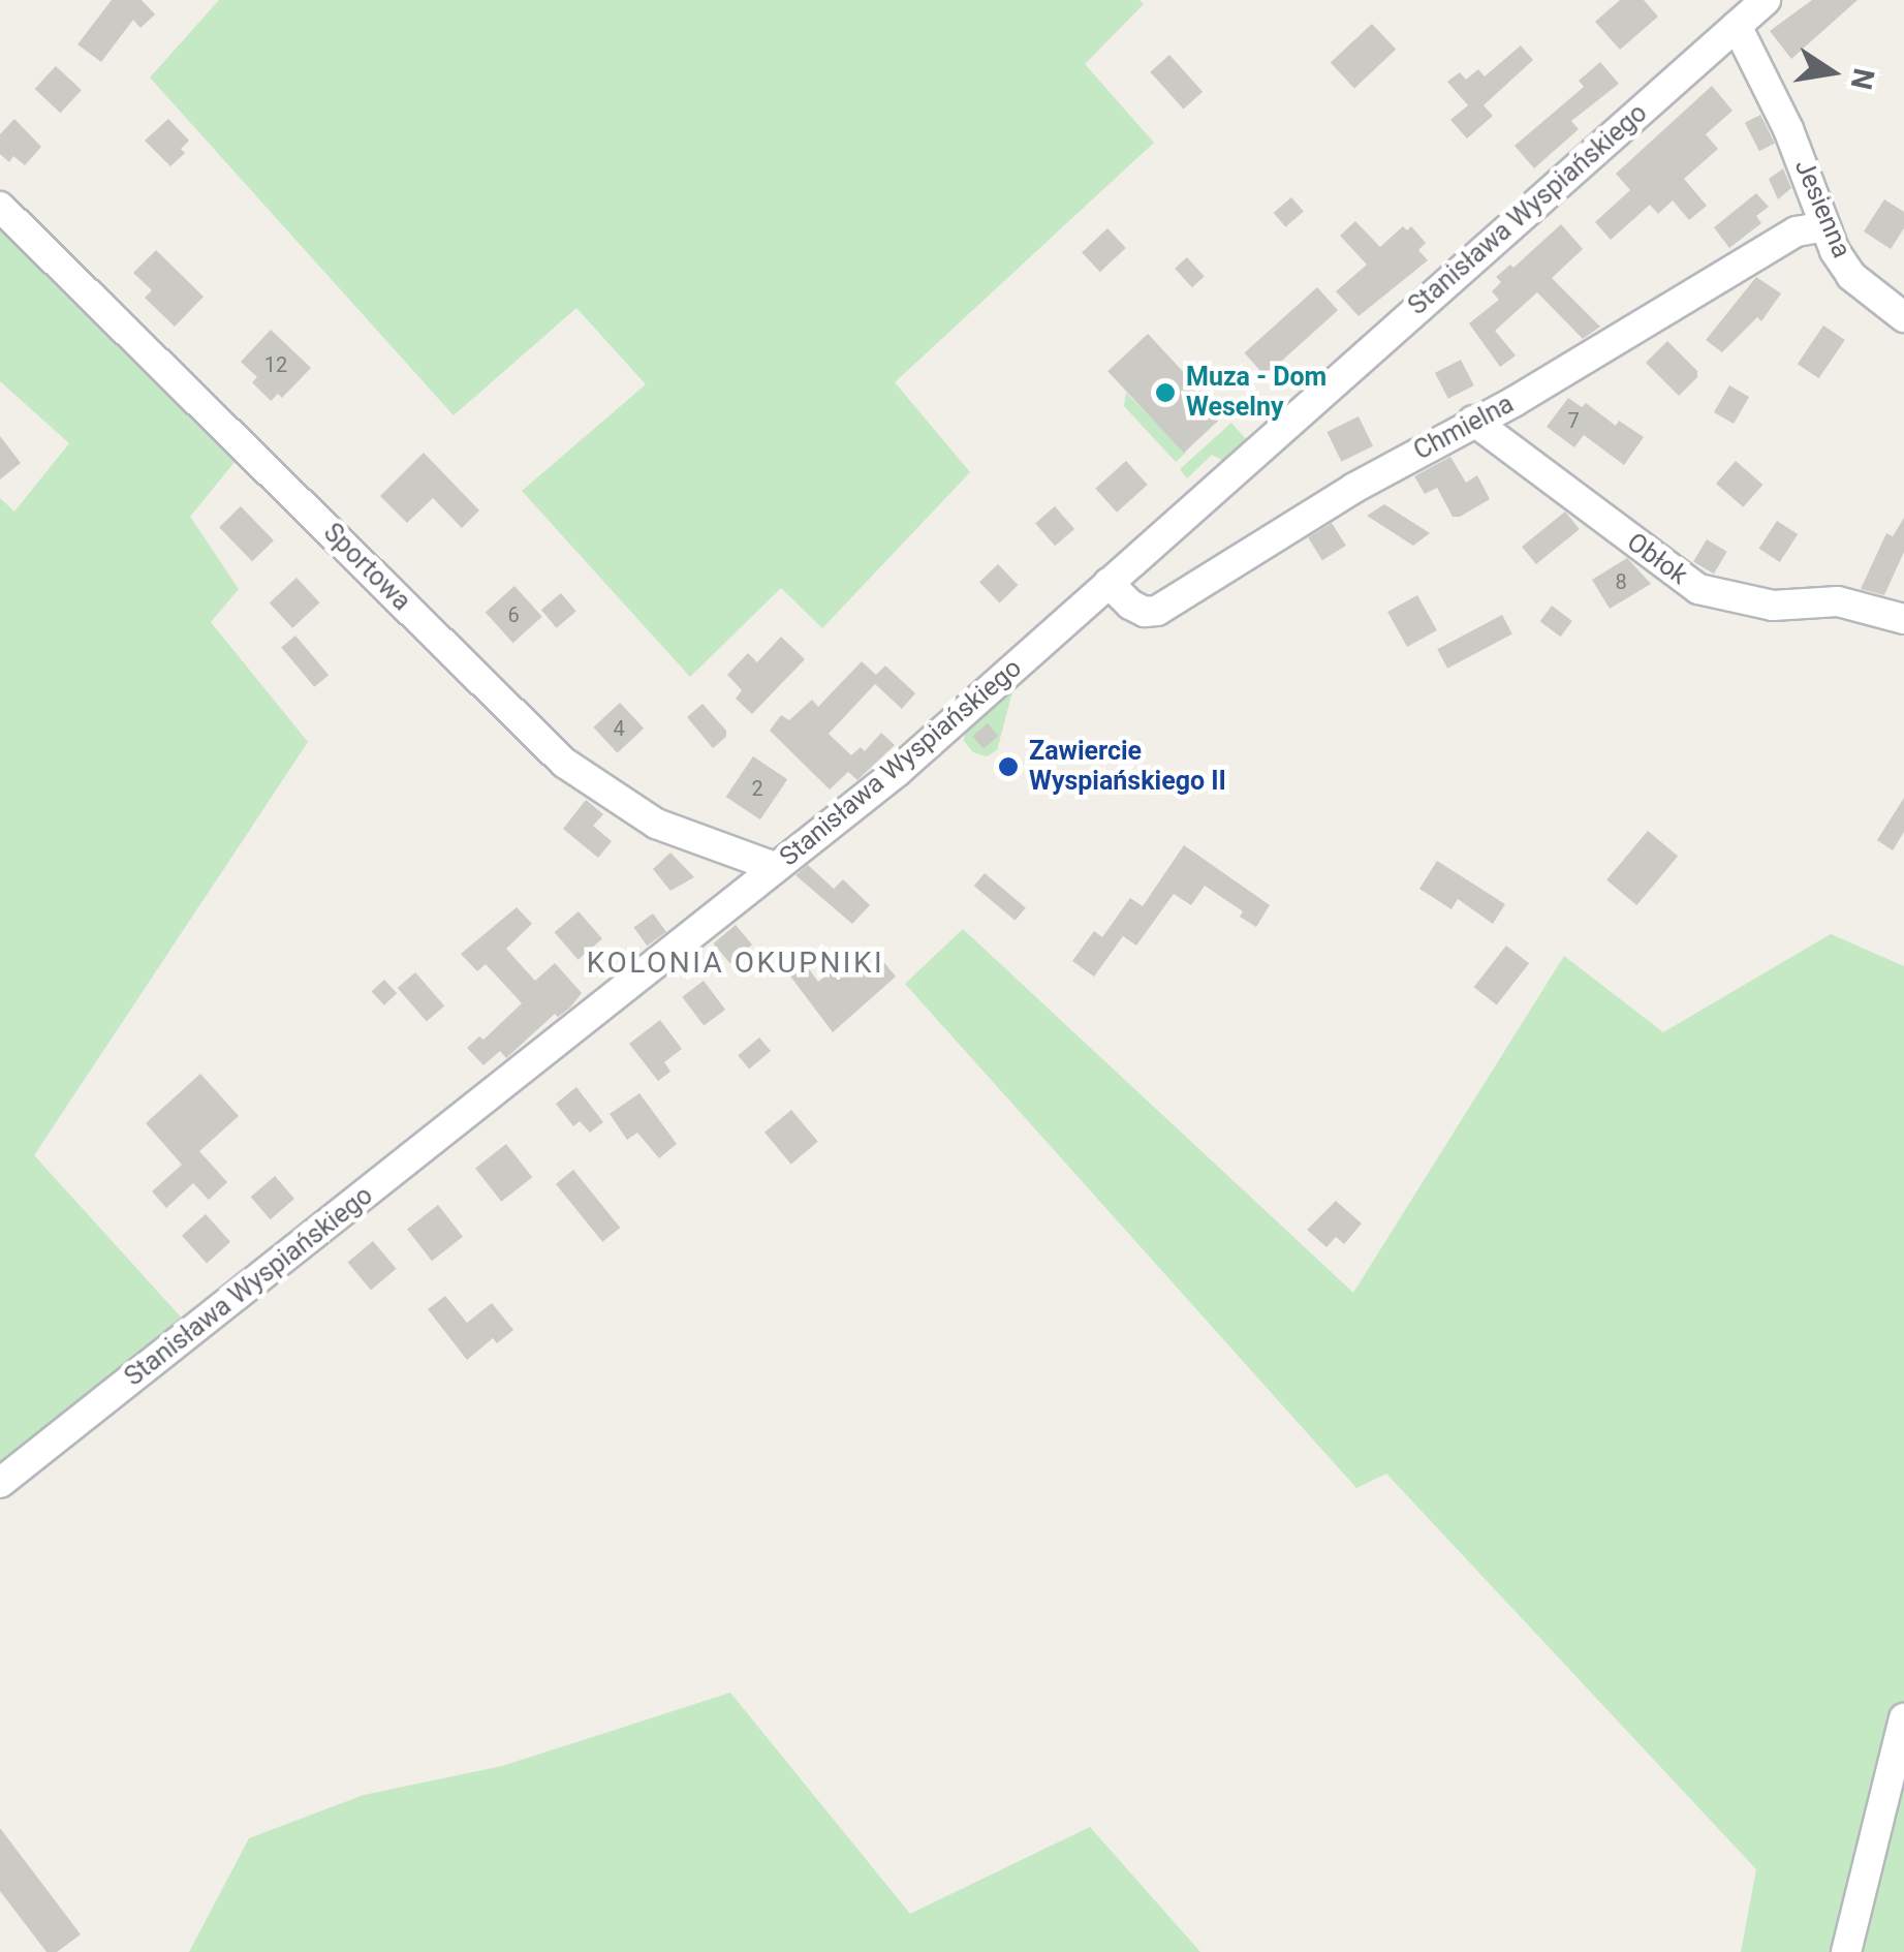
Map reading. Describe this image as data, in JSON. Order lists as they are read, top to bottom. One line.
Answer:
{"streets":{"street":["Jesienna","Stanisława Wyspiańskiego","Chmielna","Obłok","Sportowa"]},"crossings":[["Jesienna","Stanisława Wyspiańskiego"],["Jesienna","Chmielna"],["Stanisława Wyspiańskiego","Chmielna"],["Stanisława Wyspiańskiego","Sportowa"],["Chmielna","Obłok"]],"districts":["KOLONIA OKUPNIKI"],"places":["Muza - Dom Weselny","Zawiercie Wyspiańskiego II"],"house_numbers":["12","7","8","6","4","2"],"north":"right"}
